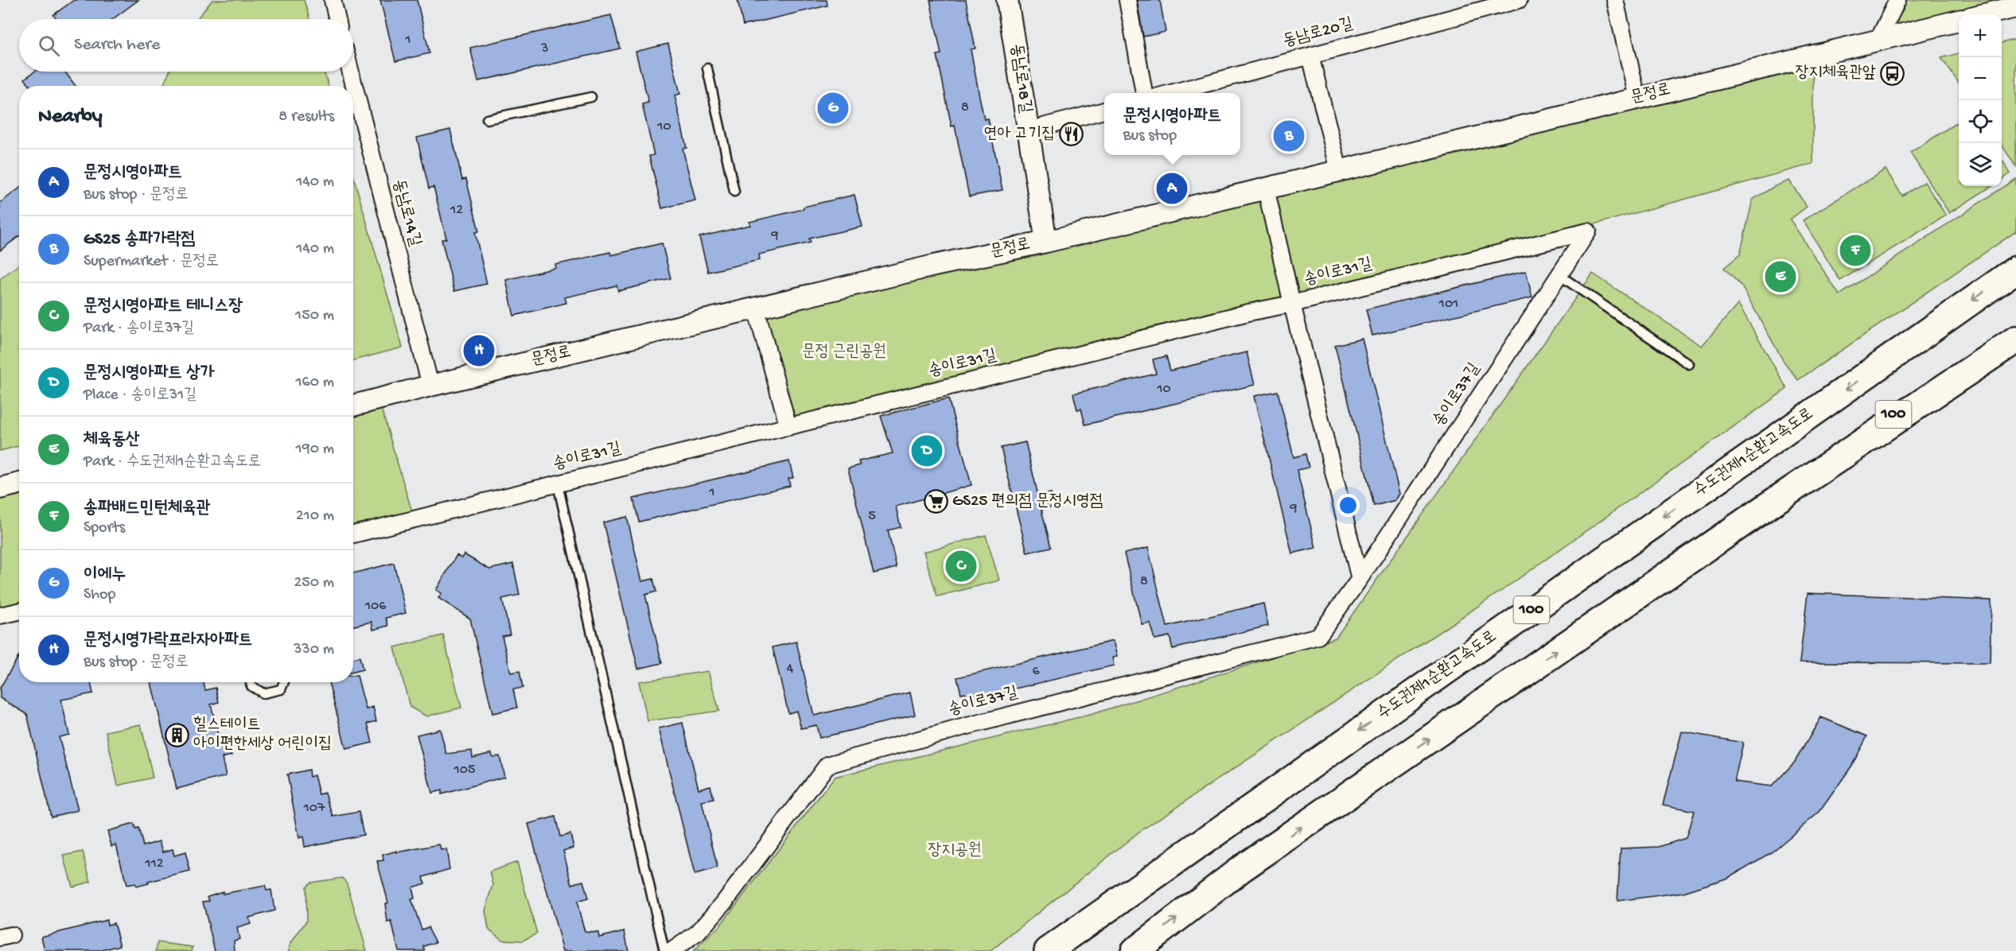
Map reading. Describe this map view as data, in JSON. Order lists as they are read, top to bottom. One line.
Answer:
{"streets":{"highway":["100","수도권제1순환고속도로"],"street":["동남로20길","동남로18길","문정로","동남로14길","송이로31길","송이로37길"]},"crossings":[["동남로18길","문정로"],["문정로","동남로14길"],["송이로31길","송이로37길"]],"parks":["문정 근린공원","장지공원"],"places":{"bus stop":["장지체육관앞"],"restaurant":["연아 고기집"],"supermarket":["GS25 편의점 문정시영점"],"building":["힐스테이트 아이편한세상 어린이집"]},"house_numbers":["1","3","8","10","12","9","101","10","1","9","5","8","106","4","6","105","107","112"],"page":{"map_buttons":["+","−"],"search":"Search here","heading":["Nearby","8 results"],"pins":["G","B","A","F","E","H","D","C"],"popup":["문정시영아파트","Bus stop"],"list":[{"mark":"A","name":"문정시영아파트","note":"Bus stop · 문정로","value":"140 m"},{"mark":"B","name":"GS25 송파가락점","note":"Supermarket · 문정로","value":"140 m"},{"mark":"C","name":"문정시영아파트 테니스장","note":"Park · 송이로37길","value":"150 m"},{"mark":"D","name":"문정시영아파트 상가","note":"Place · 송이로31길","value":"160 m"},{"mark":"E","name":"체육동산","note":"Park · 수도권제1순환고속도로","value":"190 m"},{"mark":"F","name":"송파배드민턴체육관","note":"Sports","value":"210 m"},{"mark":"G","name":"이에누","note":"Shop","value":"250 m"},{"mark":"H","name":"문정시영가락프라자아파트","note":"Bus stop · 문정로","value":"330 m"}]}}
